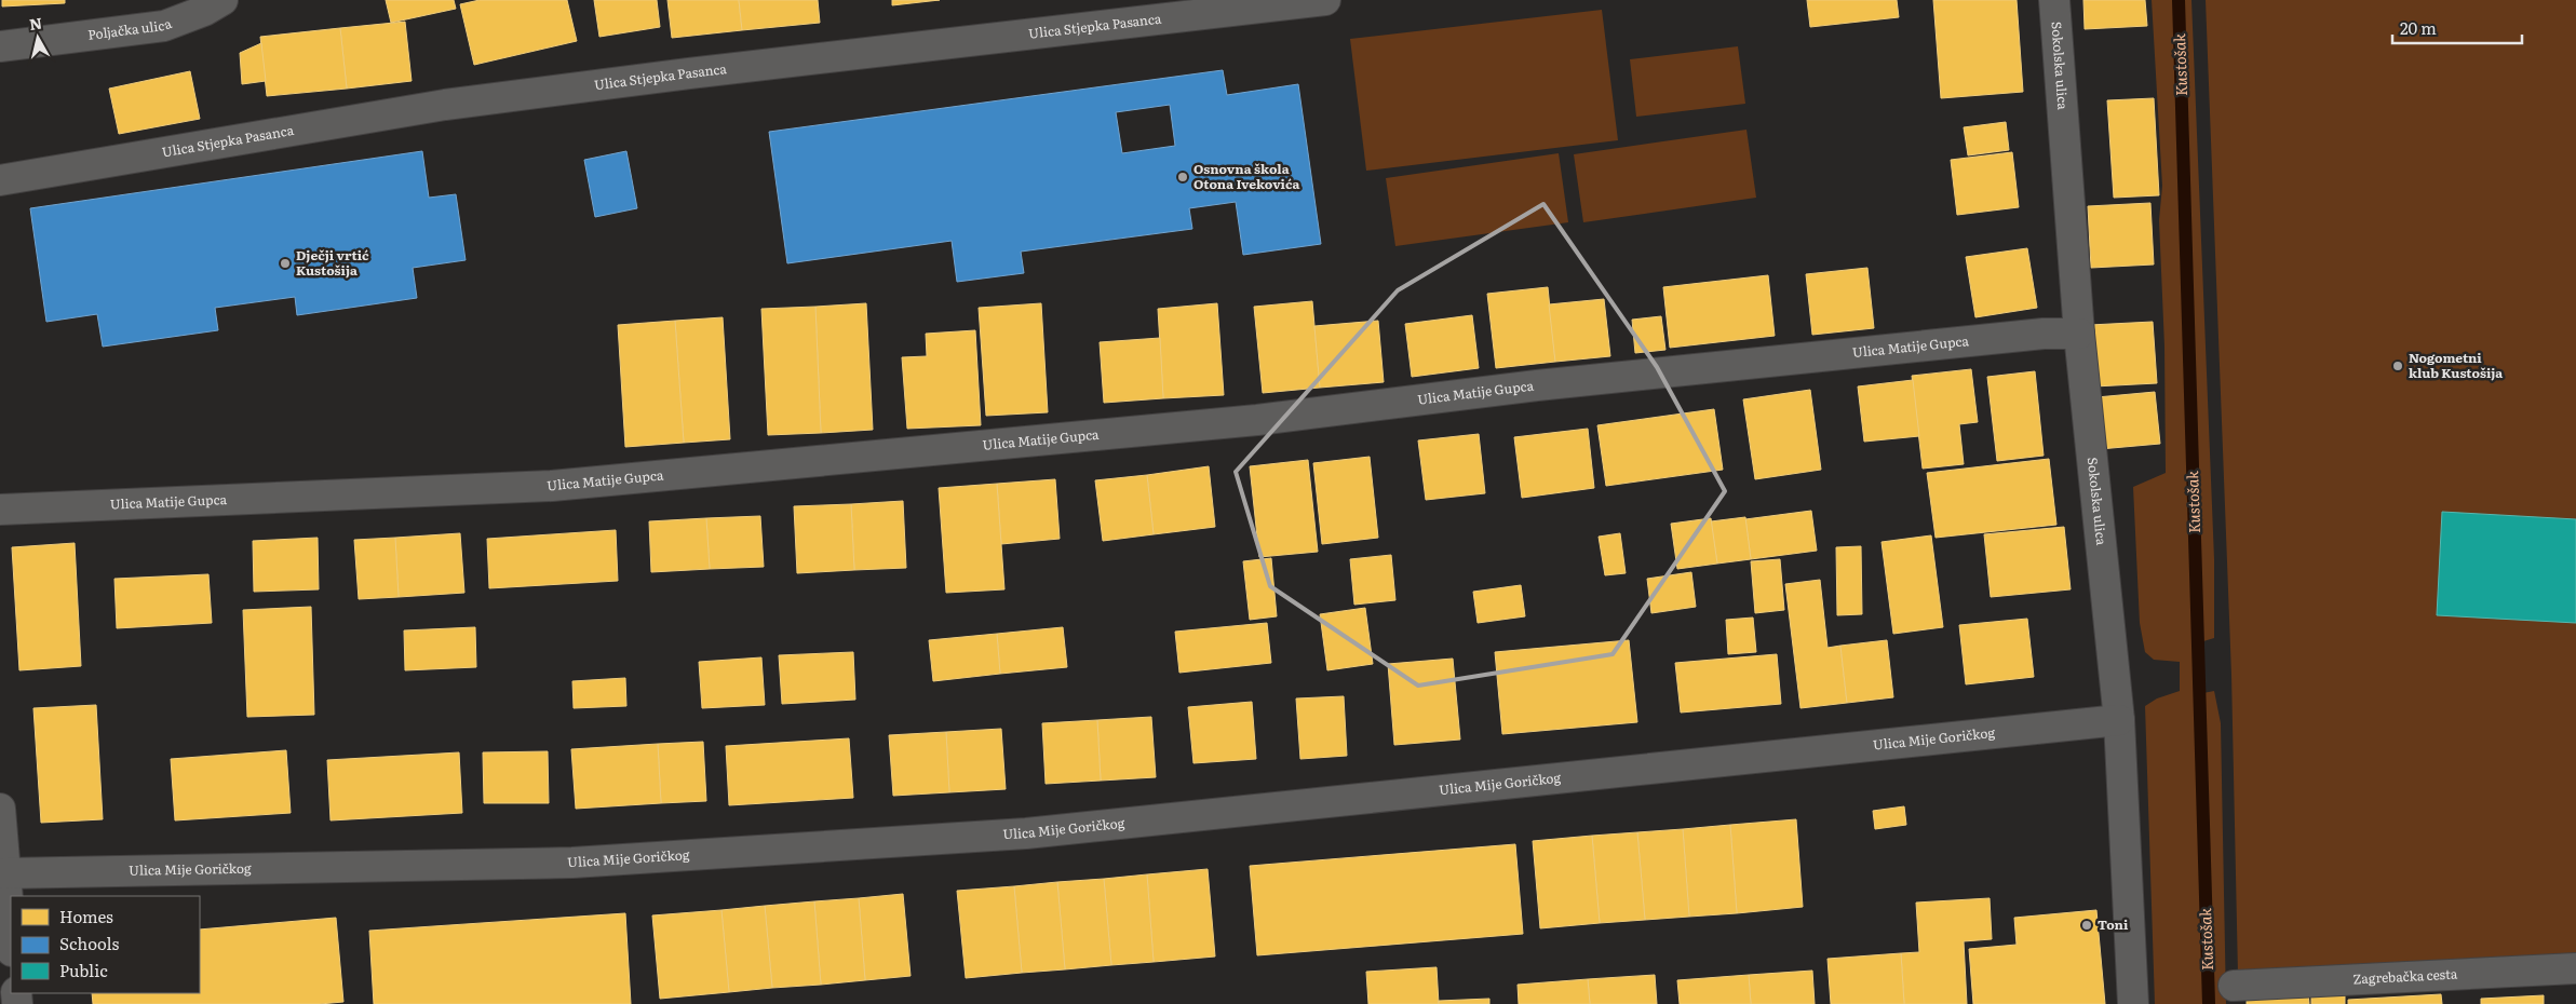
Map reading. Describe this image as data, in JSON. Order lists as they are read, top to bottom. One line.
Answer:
{"streets":{"street":["Ulica Stjepka Pasanca","Poljačka ulica","Sokolska ulica","Ulica Matije Gupca","Ulica Mije Goričkog","Zagrebačka cesta"]},"crossings":[["Sokolska ulica","Ulica Matije Gupca"],["Sokolska ulica","Ulica Mije Goričkog"]],"water":["Kustošak"],"places":["Osnovna škola Otona Ivekovića","Dječji vrtić Kustošija","Nogometni klub Kustošija","Toni"],"legend":["Homes","Schools","Public"],"scale_bar":"20 m","north":"top"}
